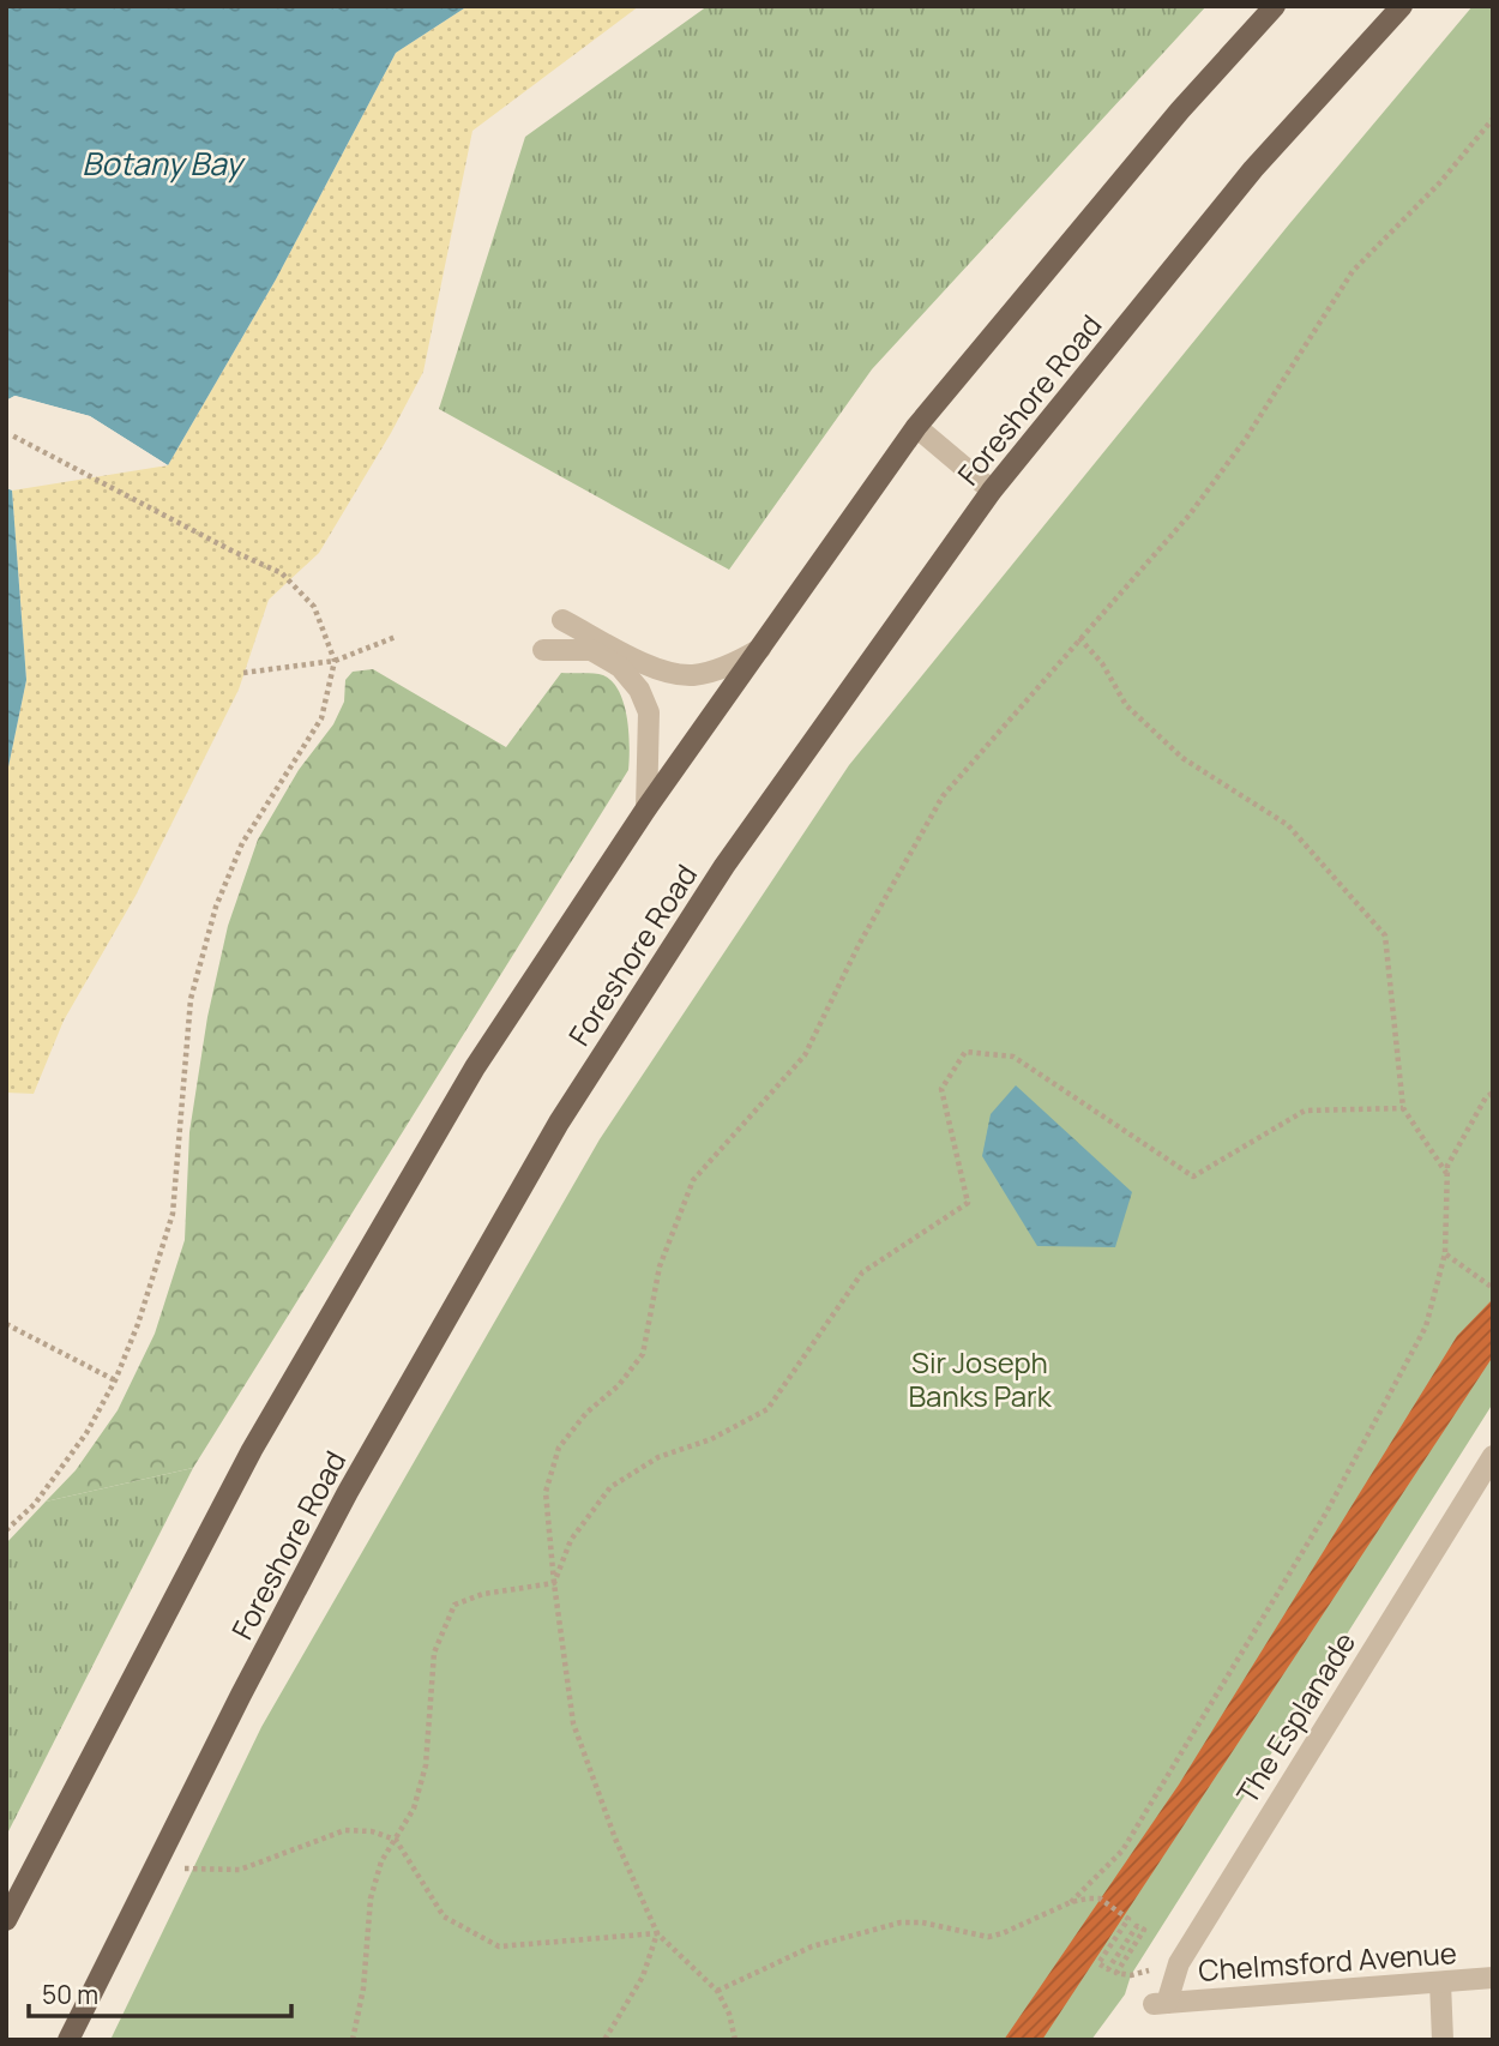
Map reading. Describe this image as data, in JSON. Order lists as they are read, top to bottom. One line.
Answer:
{"streets":{"main road":["Foreshore Road"],"street":["The Esplanade","Chelmsford Avenue"]},"crossings":[["The Esplanade","Chelmsford Avenue"]],"water":["Botany Bay"],"parks":["Sir Joseph Banks Park"],"scale_bar":"50 m"}
